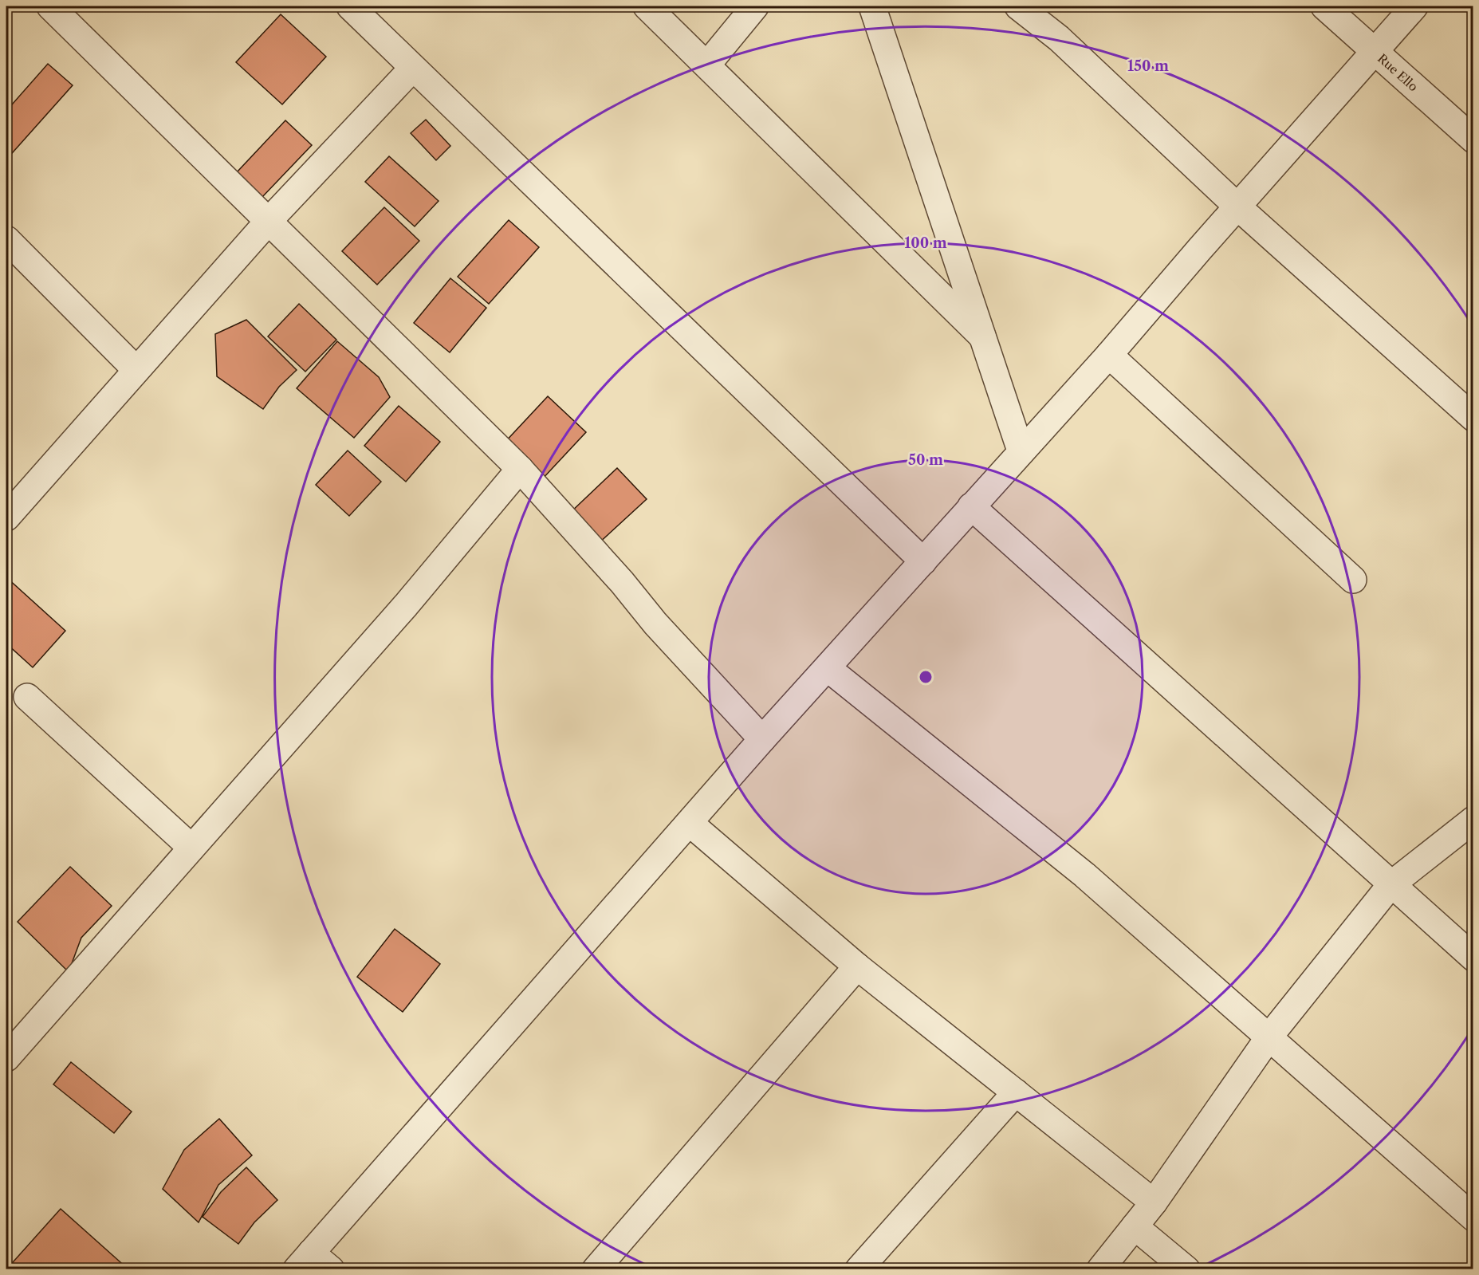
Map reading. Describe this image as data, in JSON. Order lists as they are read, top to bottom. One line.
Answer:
{"streets":{"street":["Rue Ello"]},"rings":["150 m","100 m","50 m"]}
